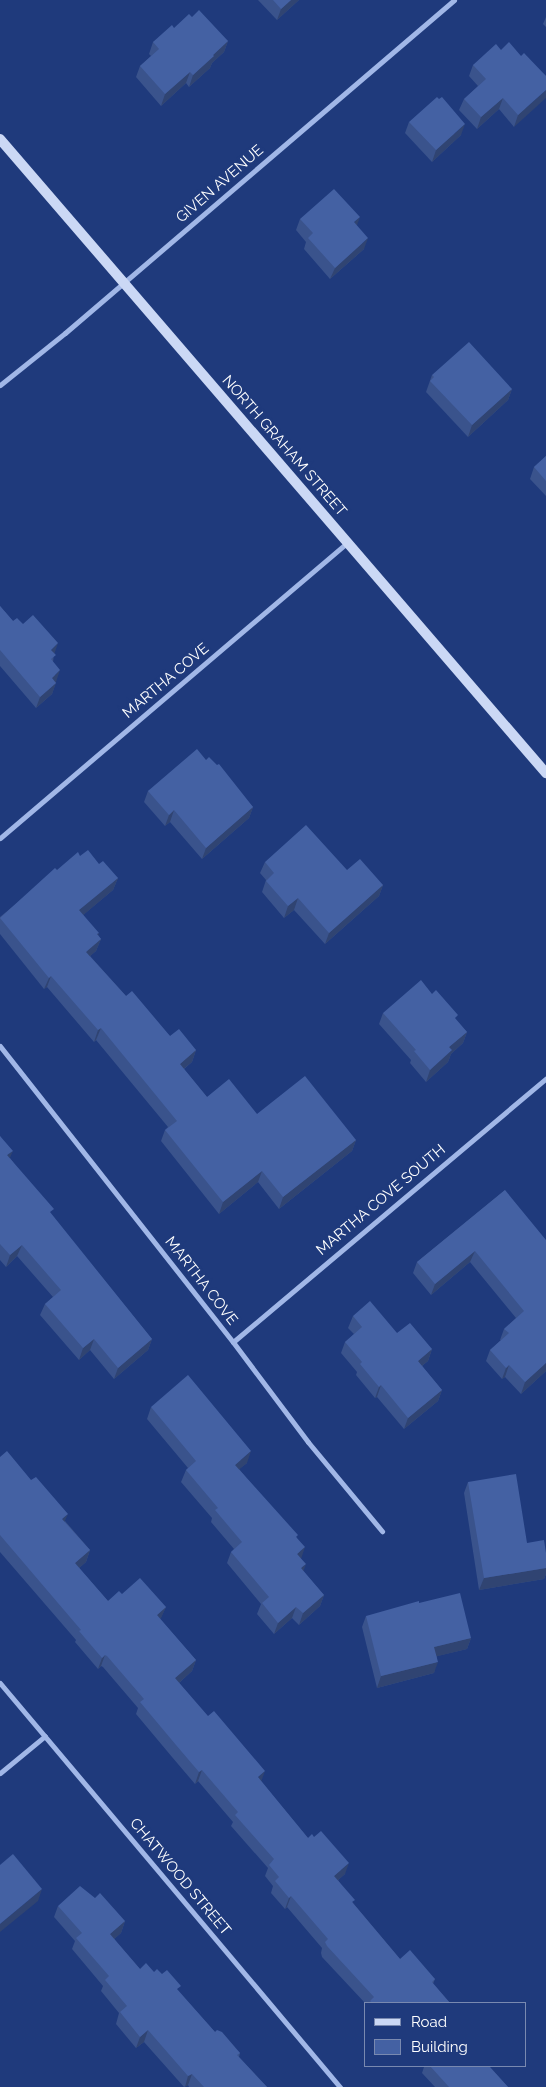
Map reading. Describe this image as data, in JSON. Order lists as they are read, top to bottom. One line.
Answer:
{"streets":{"main road":["NORTH GRAHAM STREET"],"street":["GIVEN AVENUE","MARTHA COVE","MARTHA COVE SOUTH","CHATWOOD STREET"]},"crossings":[["GIVEN AVENUE","NORTH GRAHAM STREET"],["NORTH GRAHAM STREET","MARTHA COVE"],["MARTHA COVE","MARTHA COVE SOUTH"]],"legend":["Road","Building"]}
